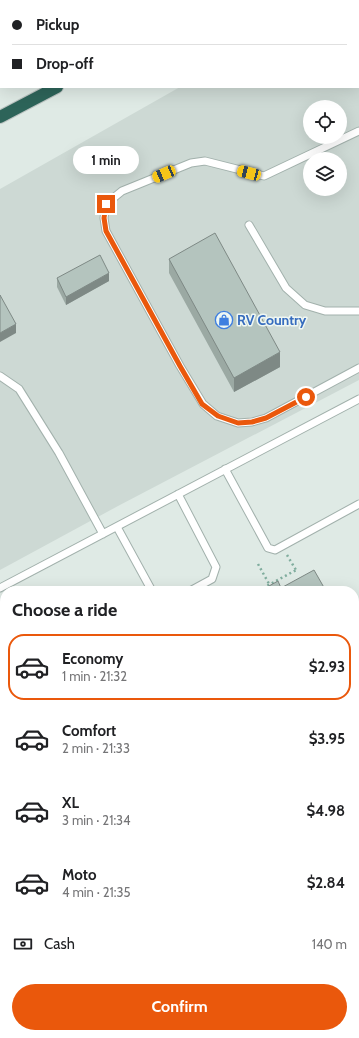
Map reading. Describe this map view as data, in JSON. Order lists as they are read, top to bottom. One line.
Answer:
{"places":{"shop":["RV Country"]},"page":{"banner":["Pickup","Drop-off"],"bubble":"1 min","heading":"Choose a ride","list":[{"name":"Economy","note":"1 min · 21:32","value":"$2.93"},{"name":"Comfort","note":"2 min · 21:33","value":"$3.95"},{"name":"XL","note":"3 min · 21:34","value":"$4.98"},{"name":"Moto","note":"4 min · 21:35","value":"$2.84"}],"pay":["Cash","140 m"],"buttons":"Confirm"}}
